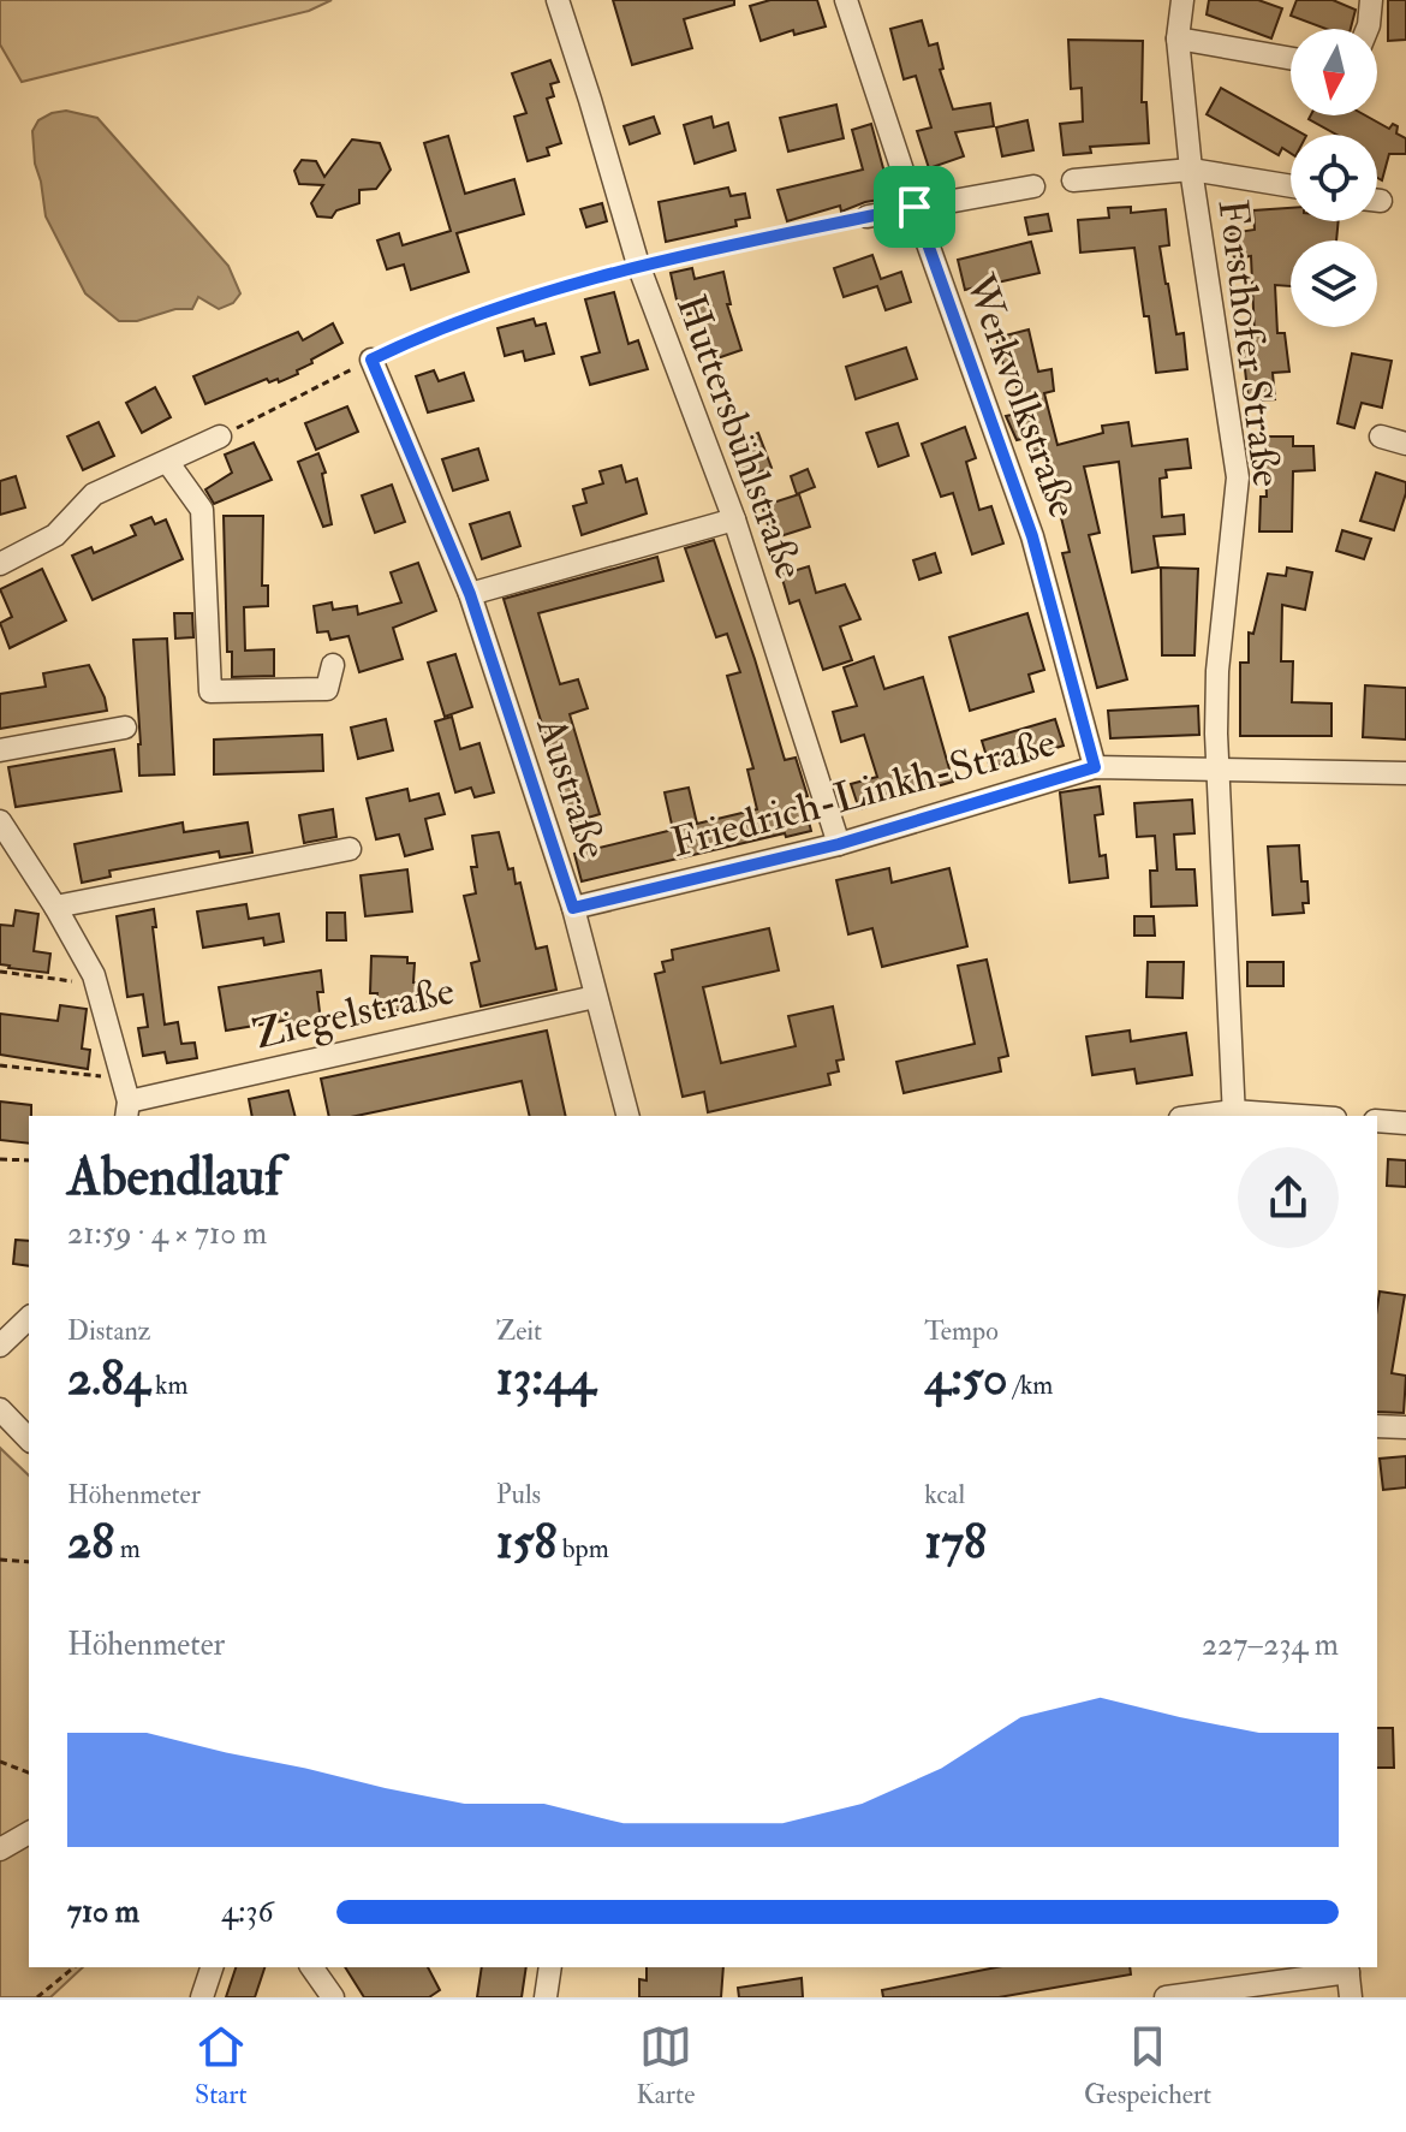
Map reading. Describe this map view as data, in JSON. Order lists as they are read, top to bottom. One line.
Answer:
{"streets":{"street":["Forsthofer Straße","Werkvolkstraße","Huttersbühlstraße","Austraße","Friedrich-Linkh-Straße","Ziegelstraße"]},"crossings":[["Forsthofer Straße","Friedrich-Linkh-Straße"],["Werkvolkstraße","Friedrich-Linkh-Straße"],["Huttersbühlstraße","Friedrich-Linkh-Straße"],["Austraße","Friedrich-Linkh-Straße"],["Austraße","Ziegelstraße"]],"north":"bottom","page":{"heading":["Abendlauf","21:59 · 4 × 710 m"],"stats":[["Distanz","2.84 km"],["Zeit","13:44"],["Tempo","4:50 /km"],["Höhenmeter","28 m"],["Puls","158 bpm"],["kcal","178"]],"chart":["Höhenmeter","227–234 m"],"list":[{"name":"710 m","note":"4:36"}],"tabs":["Start","Karte","Gespeichert"]}}
